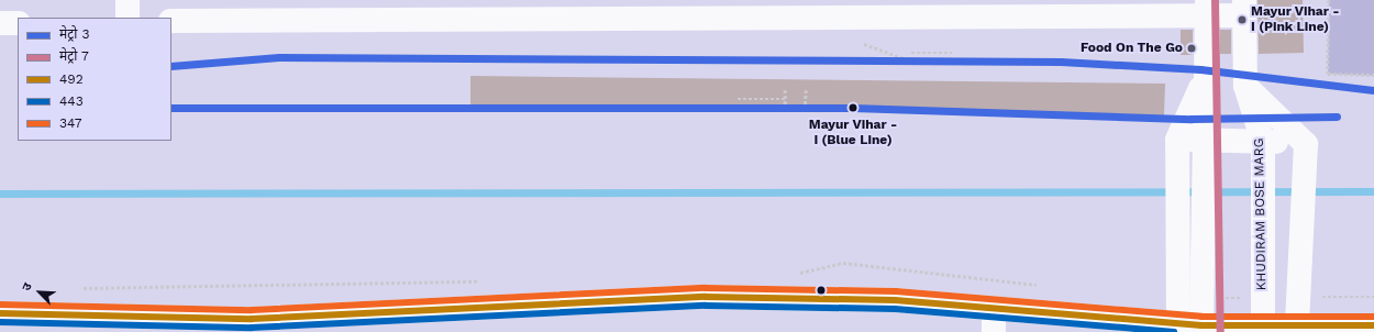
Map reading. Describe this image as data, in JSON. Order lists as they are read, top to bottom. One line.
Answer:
{"streets":{"main road":["KHUDIRAM BOSE MARG"]},"places":["Mayur Vihar - I (Pink Line)","Food On The Go","Mayur Vihar - I (Blue Line)"],"lines":["metro line 7","metro line 3","transit line 347","transit line 492","transit line 443"],"legend":["मेट्रो 3","मेट्रो 7","492","443","347"],"north":"top left"}
